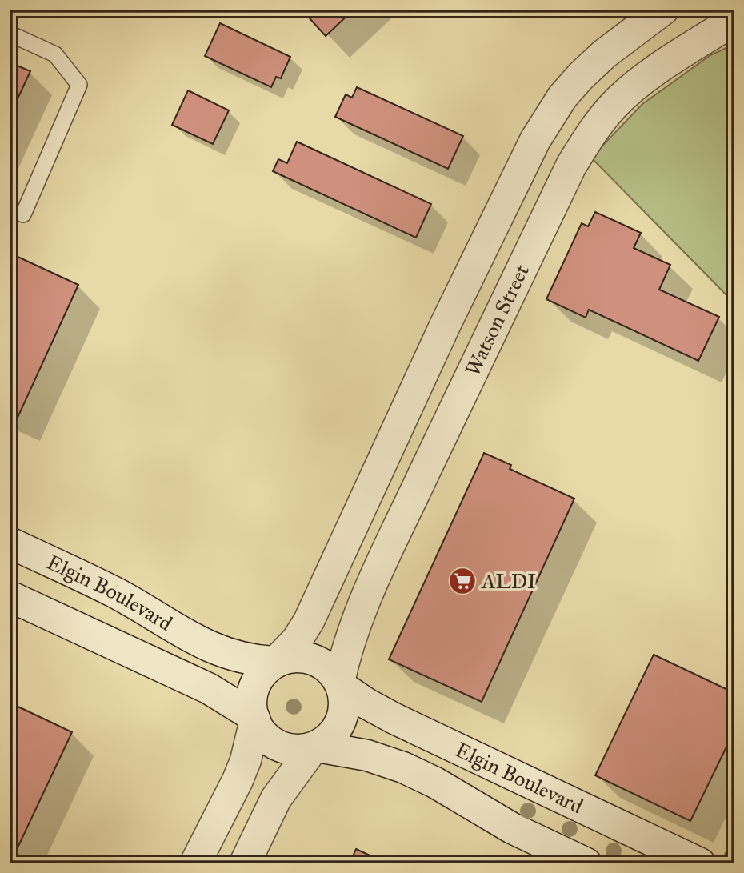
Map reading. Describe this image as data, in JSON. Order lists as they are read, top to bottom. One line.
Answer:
{"streets":{"street":["Watson Street","Elgin Boulevard"]},"crossings":[["Watson Street","Elgin Boulevard"]],"places":{"supermarket":["ALDI"]}}
